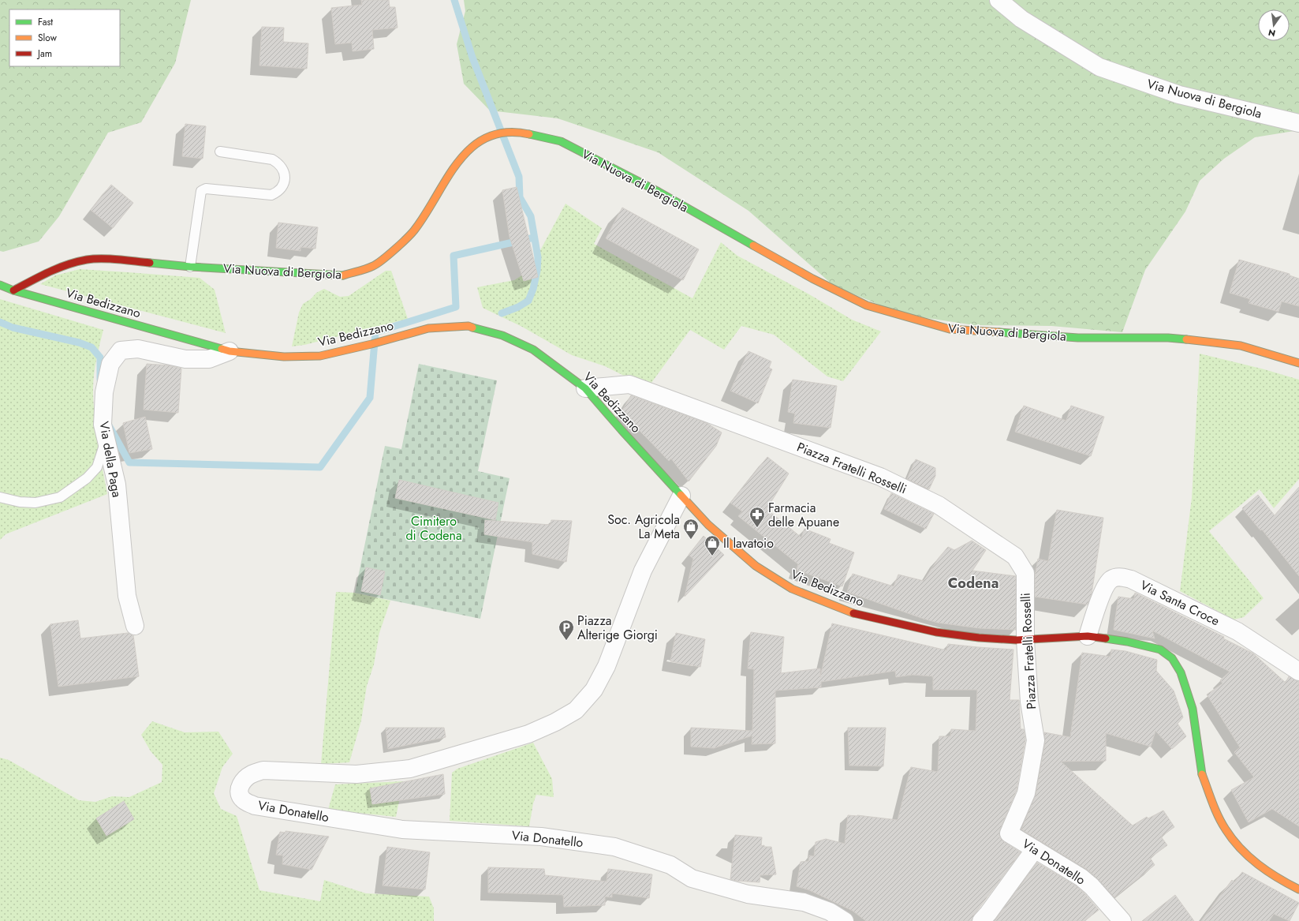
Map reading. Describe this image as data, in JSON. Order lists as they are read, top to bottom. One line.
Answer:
{"streets":{"street":["Via Nuova di Bergiola","Via Bedizzano","Via della Paga","Piazza Fratelli Rosselli","Via Santa Croce","Via Donatello"]},"crossings":[["Via Nuova di Bergiola","Via Bedizzano"],["Via Bedizzano","Via della Paga"],["Via Bedizzano","Piazza Fratelli Rosselli"],["Via Bedizzano","Via Santa Croce"],["Via Bedizzano","Via Donatello"],["Piazza Fratelli Rosselli","Via Donatello"]],"districts":["Codena"],"parks":["Cimitero di Codena"],"places":{"pharmacy":["Farmacia delle Apuane"],"shop":["Soc. Agricola La Meta","Il lavatoio"],"parking":["Piazza Alterige Giorgi"]},"legend":["Fast","Slow","Jam"],"north":"bottom"}
